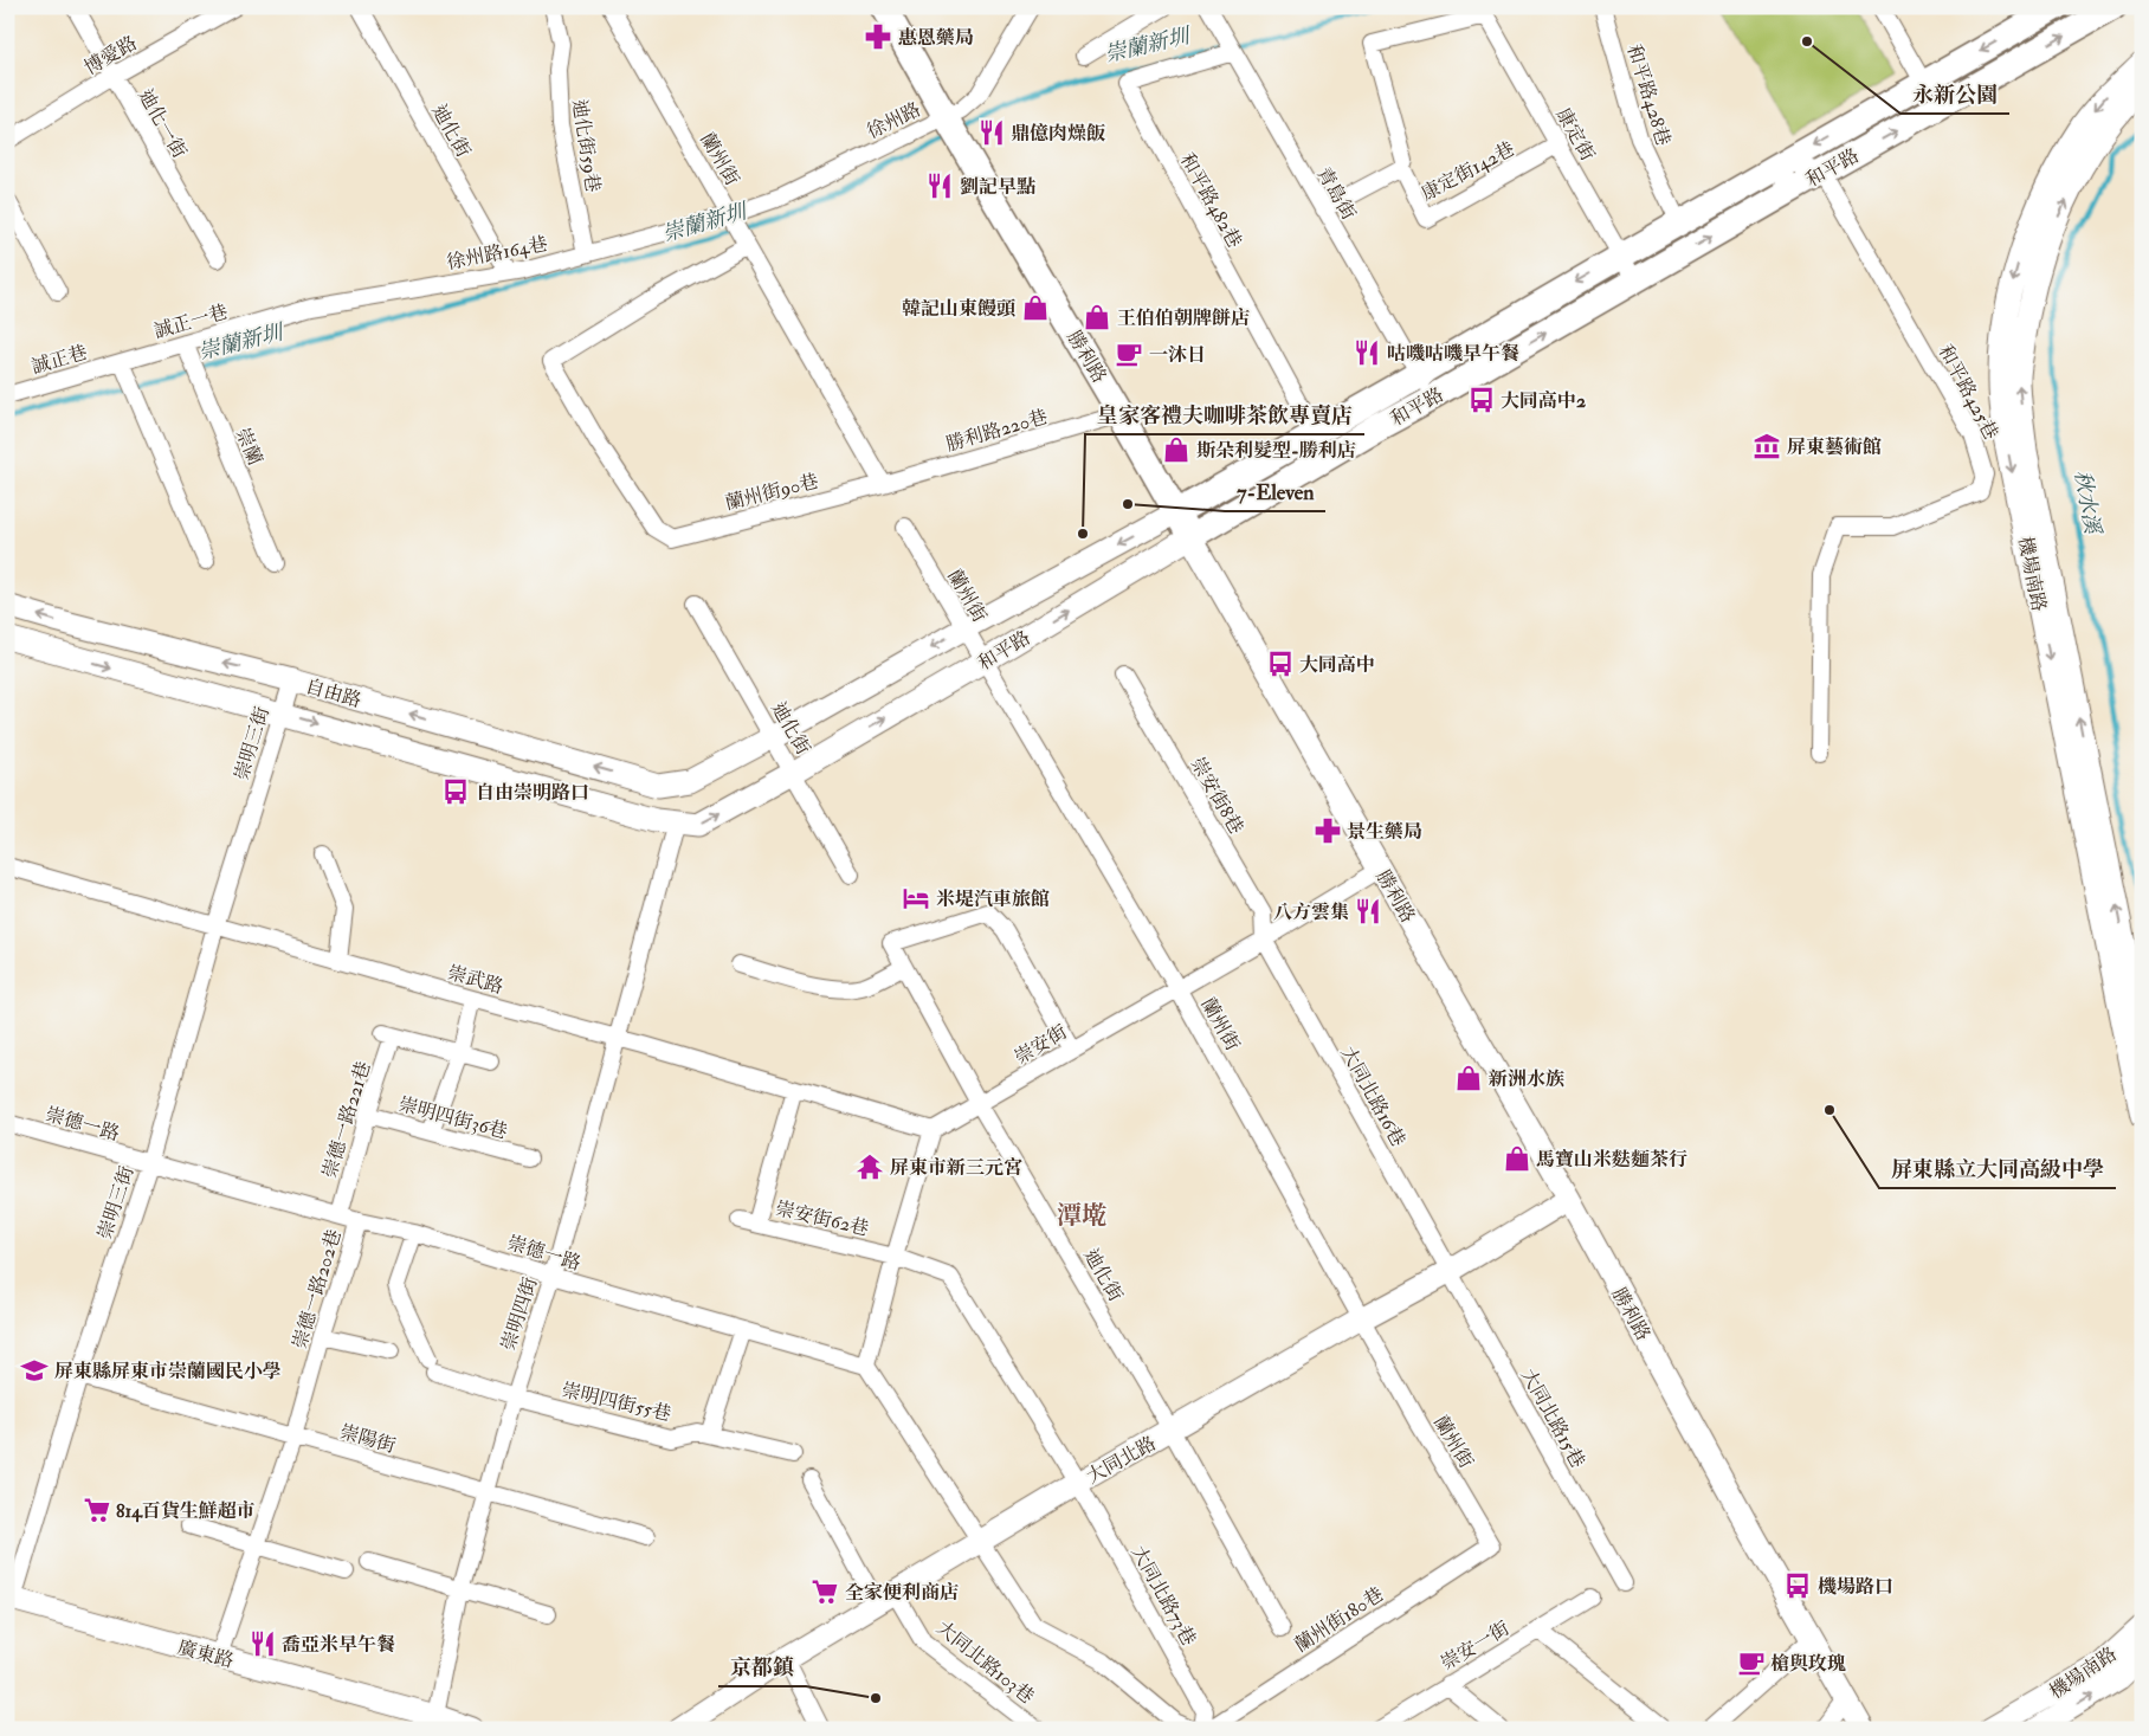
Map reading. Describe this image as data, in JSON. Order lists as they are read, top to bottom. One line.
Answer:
{"streets":{"main road":["和平路","勝利路"],"street":["博愛路","和平路428巷","徐州路","迪化一街","迪化街","康定街","迪化街59巷","蘭州街","康定街142巷","青島街","和平路482巷","徐州路164巷","誠正一巷","誠正巷","和平路425巷","勝利路220巷","崇蘭","蘭州街90巷","機場南路","自由路","崇明三街","崇安街8巷","崇武路","崇安街","大同北路16巷","崇明四街36巷","崇德一路221巷","崇德一路","崇安街62巷","崇德一路202巷","崇明四街","崇明四街55巷","大同北路15巷","崇陽街","大同北路","大同北路73巷","蘭州街180巷","崇安一街","廣東路","大同北路103巷"]},"crossings":[["博愛路","迪化一街"],["和平路428巷","和平路"],["徐州路","蘭州街"],["徐州路","徐州路164巷"],["徐州路","勝利路"],["迪化街","和平路"],["迪化街","徐州路164巷"],["迪化街","崇安街"],["迪化街","大同北路"],["康定街","和平路"],["康定街","康定街142巷"],["迪化街59巷","徐州路164巷"],["蘭州街","和平路"],["蘭州街","徐州路164巷"],["蘭州街","勝利路220巷"],["蘭州街","蘭州街90巷"],["蘭州街","崇安街"],["蘭州街","大同北路"],["蘭州街","蘭州街180巷"],["和平路","青島街"],["和平路","和平路482巷"],["和平路","勝利路"],["和平路","和平路425巷"],["和平路","自由路"],["和平路","崇明四街"],["康定街142巷","青島街"],["青島街","和平路482巷"],["徐州路164巷","誠正一巷"],["誠正一巷","誠正巷"],["誠正一巷","崇蘭"],["勝利路","勝利路220巷"],["勝利路","崇安街"],["勝利路","大同北路"],["勝利路220巷","蘭州街90巷"],["自由路","崇明三街"],["自由路","崇明四街"],["崇明三街","崇武路"],["崇明三街","崇德一路"],["崇明三街","崇陽街"],["崇明三街","廣東路"],["崇安街8巷","崇安街"],["崇安街8巷","大同北路16巷"],["崇武路","崇安街"],["崇武路","崇明四街"],["崇安街","大同北路16巷"],["大同北路16巷","大同北路15巷"],["大同北路16巷","大同北路"],["崇明四街36巷","崇德一路221巷"],["崇德一路221巷","崇德一路"],["崇德一路","崇德一路202巷"],["崇德一路","崇明四街"],["崇德一路","崇明四街55巷"],["崇安街62巷","大同北路73巷"],["崇德一路202巷","崇陽街"],["崇德一路202巷","廣東路"],["崇明四街","崇明四街55巷"],["崇明四街","崇陽街"],["崇明四街","廣東路"],["大同北路15巷","大同北路"],["大同北路","大同北路73巷"],["大同北路","大同北路103巷"]],"districts":["潭墘"],"water":["崇蘭新圳","秋水溪"],"places":{"pharmacy":["惠恩藥局","景生藥局"],"other":["永新公園","7-Eleven","皇家客禮夫咖啡茶飲專賣店","屏東縣立大同高級中學","京都鎮"],"restaurant":["鼎億肉燥飯","劉記早點","咕嘰咕嘰早午餐","八方雲集","喬亞米早午餐"],"shop":["韓記山東饅頭","王伯伯朝牌餅店","斯朵利髮型-勝利店","新洲水族","馬寶山米麩麵茶行"],"cafe":["一沐日","槍與玫瑰"],"bus stop":["大同高中2","大同高中","自由崇明路口","機場路口"],"museum":["屏東藝術館"],"hotel":["米堤汽車旅館"],"temple":["屏東市新三元宮"],"school or university":["屏東縣屏東市崇蘭國民小學"],"supermarket":["814百貨生鮮超市","全家便利商店"]}}
